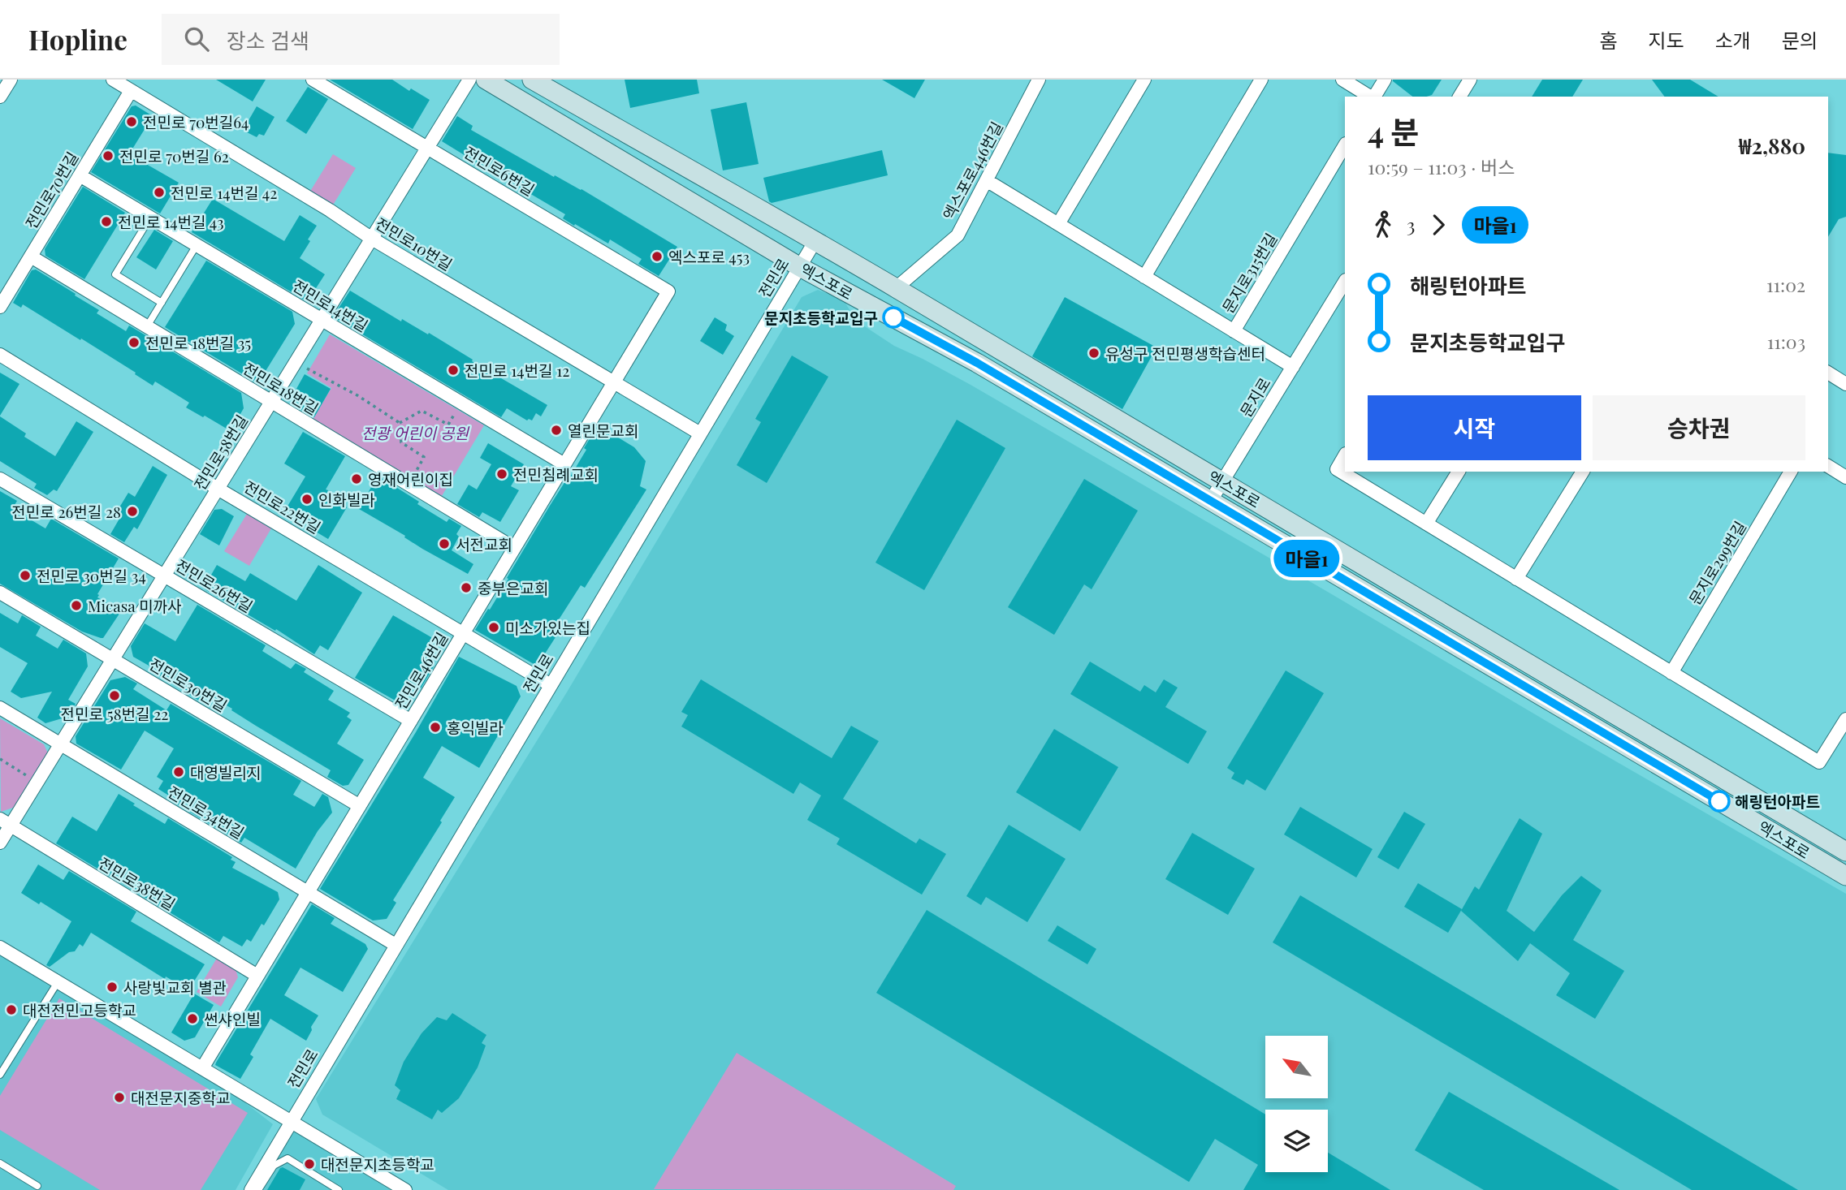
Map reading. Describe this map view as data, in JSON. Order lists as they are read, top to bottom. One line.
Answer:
{"streets":{"main road":["엑스포로"],"street":["전민로6번길","엑스포로446번길","전민로70번길","전민로10번길","문지로315번길","전민로","전민로14번길","전민로18번길","문지로","전민로58번길","전민로22번길","문지로299번길","전민로26번길","전민로46번길","전민로30번길","전민로34번길","전민로38번길"]},"crossings":[["전민로6번길","전민로58번길"],["전민로6번길","전민로46번길"],["엑스포로446번길","문지로315번길"],["엑스포로446번길","엑스포로"],["전민로70번길","전민로10번길"],["전민로70번길","전민로14번길"],["전민로70번길","전민로18번길"],["전민로10번길","전민로"],["전민로10번길","전민로58번길"],["전민로10번길","전민로46번길"],["전민로","엑스포로"],["전민로","전민로22번길"],["전민로","전민로34번길"],["엑스포로","문지로"],["전민로14번길","전민로58번길"],["전민로14번길","전민로46번길"],["전민로18번길","전민로58번길"],["전민로18번길","전민로46번길"],["전민로58번길","전민로22번길"],["전민로58번길","전민로26번길"],["전민로58번길","전민로30번길"],["전민로58번길","전민로34번길"],["전민로58번길","전민로38번길"],["전민로22번길","전민로46번길"],["전민로26번길","전민로46번길"],["전민로46번길","전민로30번길"],["전민로46번길","전민로34번길"],["전민로46번길","전민로38번길"]],"parks":["전광 어린이 공원"],"places":["전민로 70번길64","전민로 70번길 62","전민로 14번길 42","전민로 14번길 43","엑스포로 453","문지초등학교입구","전민로 18번길 35","유성구 전민평생학습센터","전민로 14번길 12","열린문교회","전민침례교회","영재어린이집","인화빌라","전민로 26번길 28","서전교회","전민로 30번길 34","중부은교회","Micasa 미까사","미소가있는집","전민로 58번길 22","홍익빌라","대영빌리지","해링턴아파트","사랑빛교회 별관","대전전민고등학교","썬샤인빌","대전문지중학교","대전문지초등학교"],"lines":["bus line 마을1"],"north":"top left","page":{"header":"Hopline","search":"장소 검색","nav":["홈","지도","소개","문의"],"on_map":"마을1","heading":["4 분","10:59 – 11:03 · 버스","₩2,880"],"legs":["3","마을1"],"list":[{"name":"해링턴아파트","value":"11:02"},{"name":"문지초등학교입구","value":"11:03"}],"buttons":["시작","승차권"]}}
